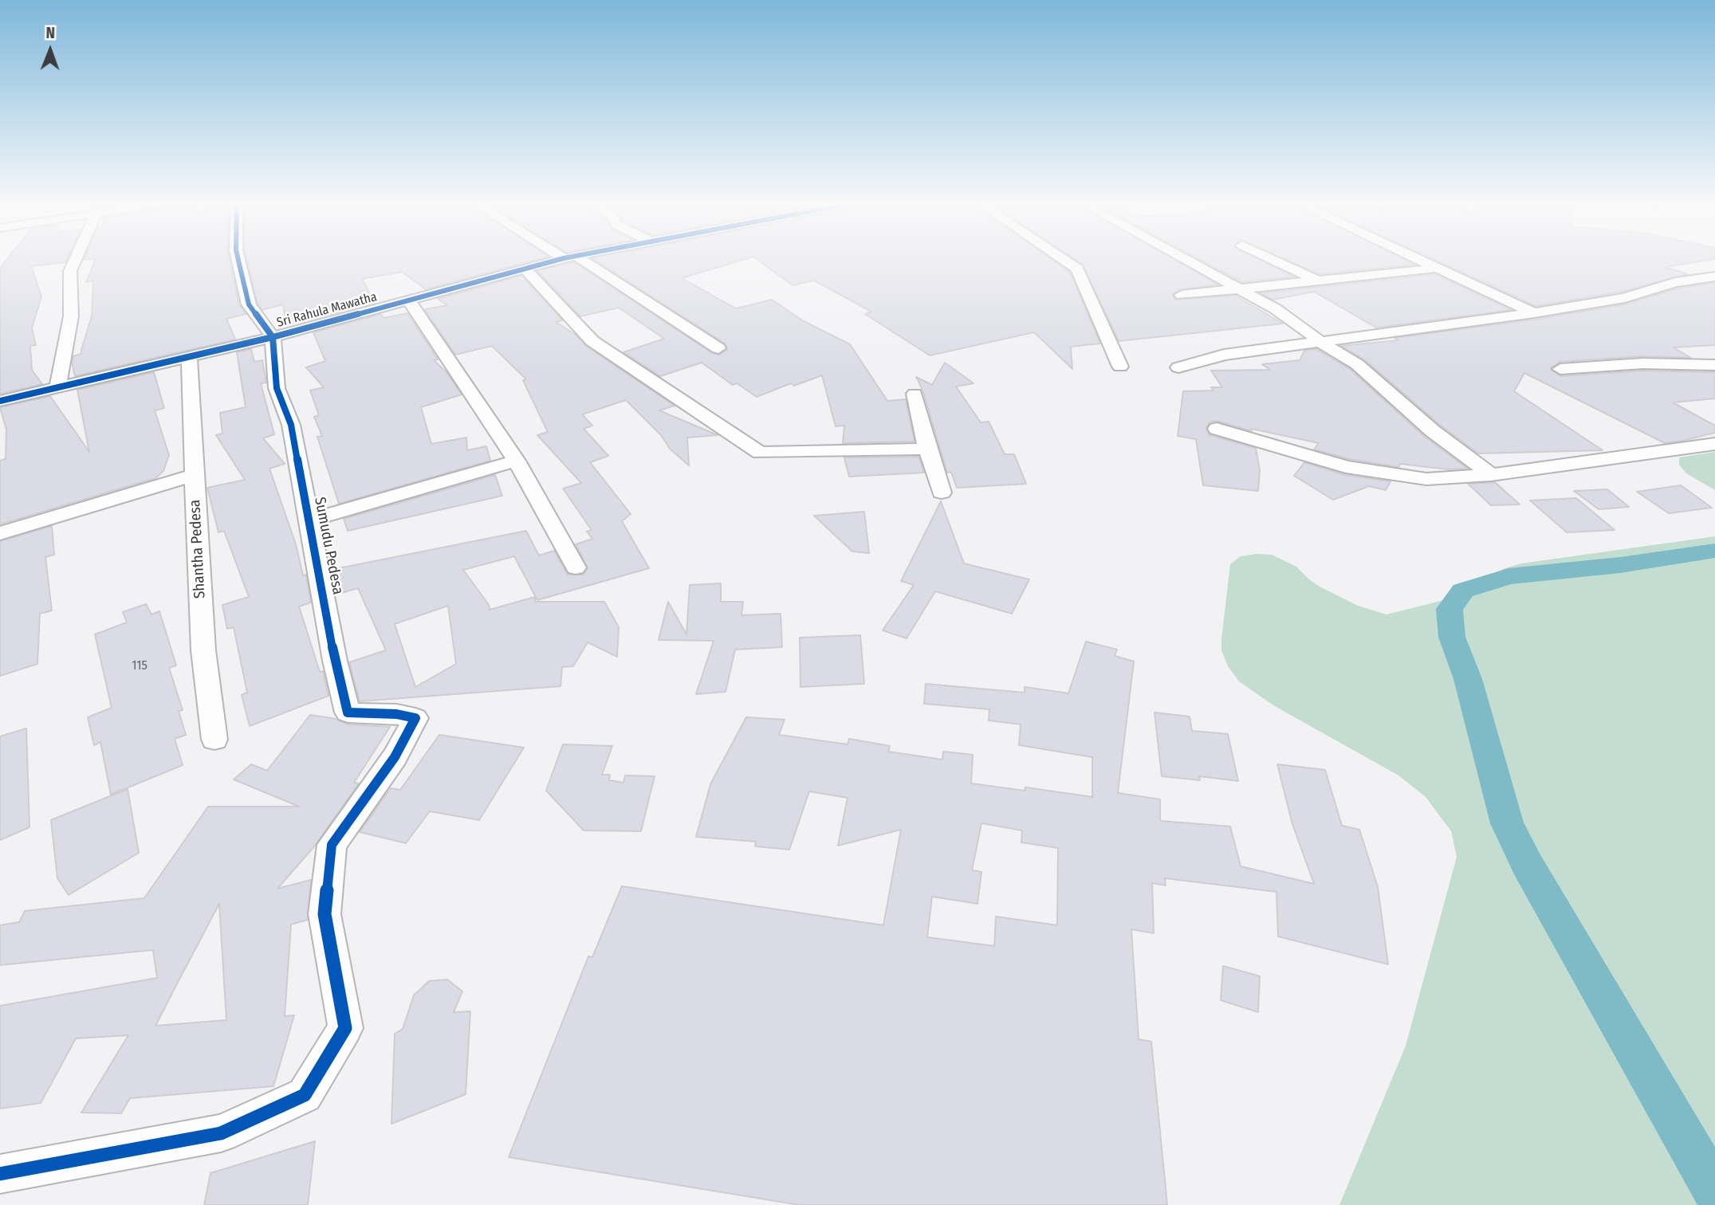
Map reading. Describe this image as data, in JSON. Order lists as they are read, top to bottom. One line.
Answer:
{"streets":{"street":["Sri Rahula Mawatha","Sumudu Pedesa","Shantha Pedesa"]},"crossings":[["Sri Rahula Mawatha","Sumudu Pedesa"],["Sri Rahula Mawatha","Shantha Pedesa"]],"house_numbers":["115"],"north":"top"}
